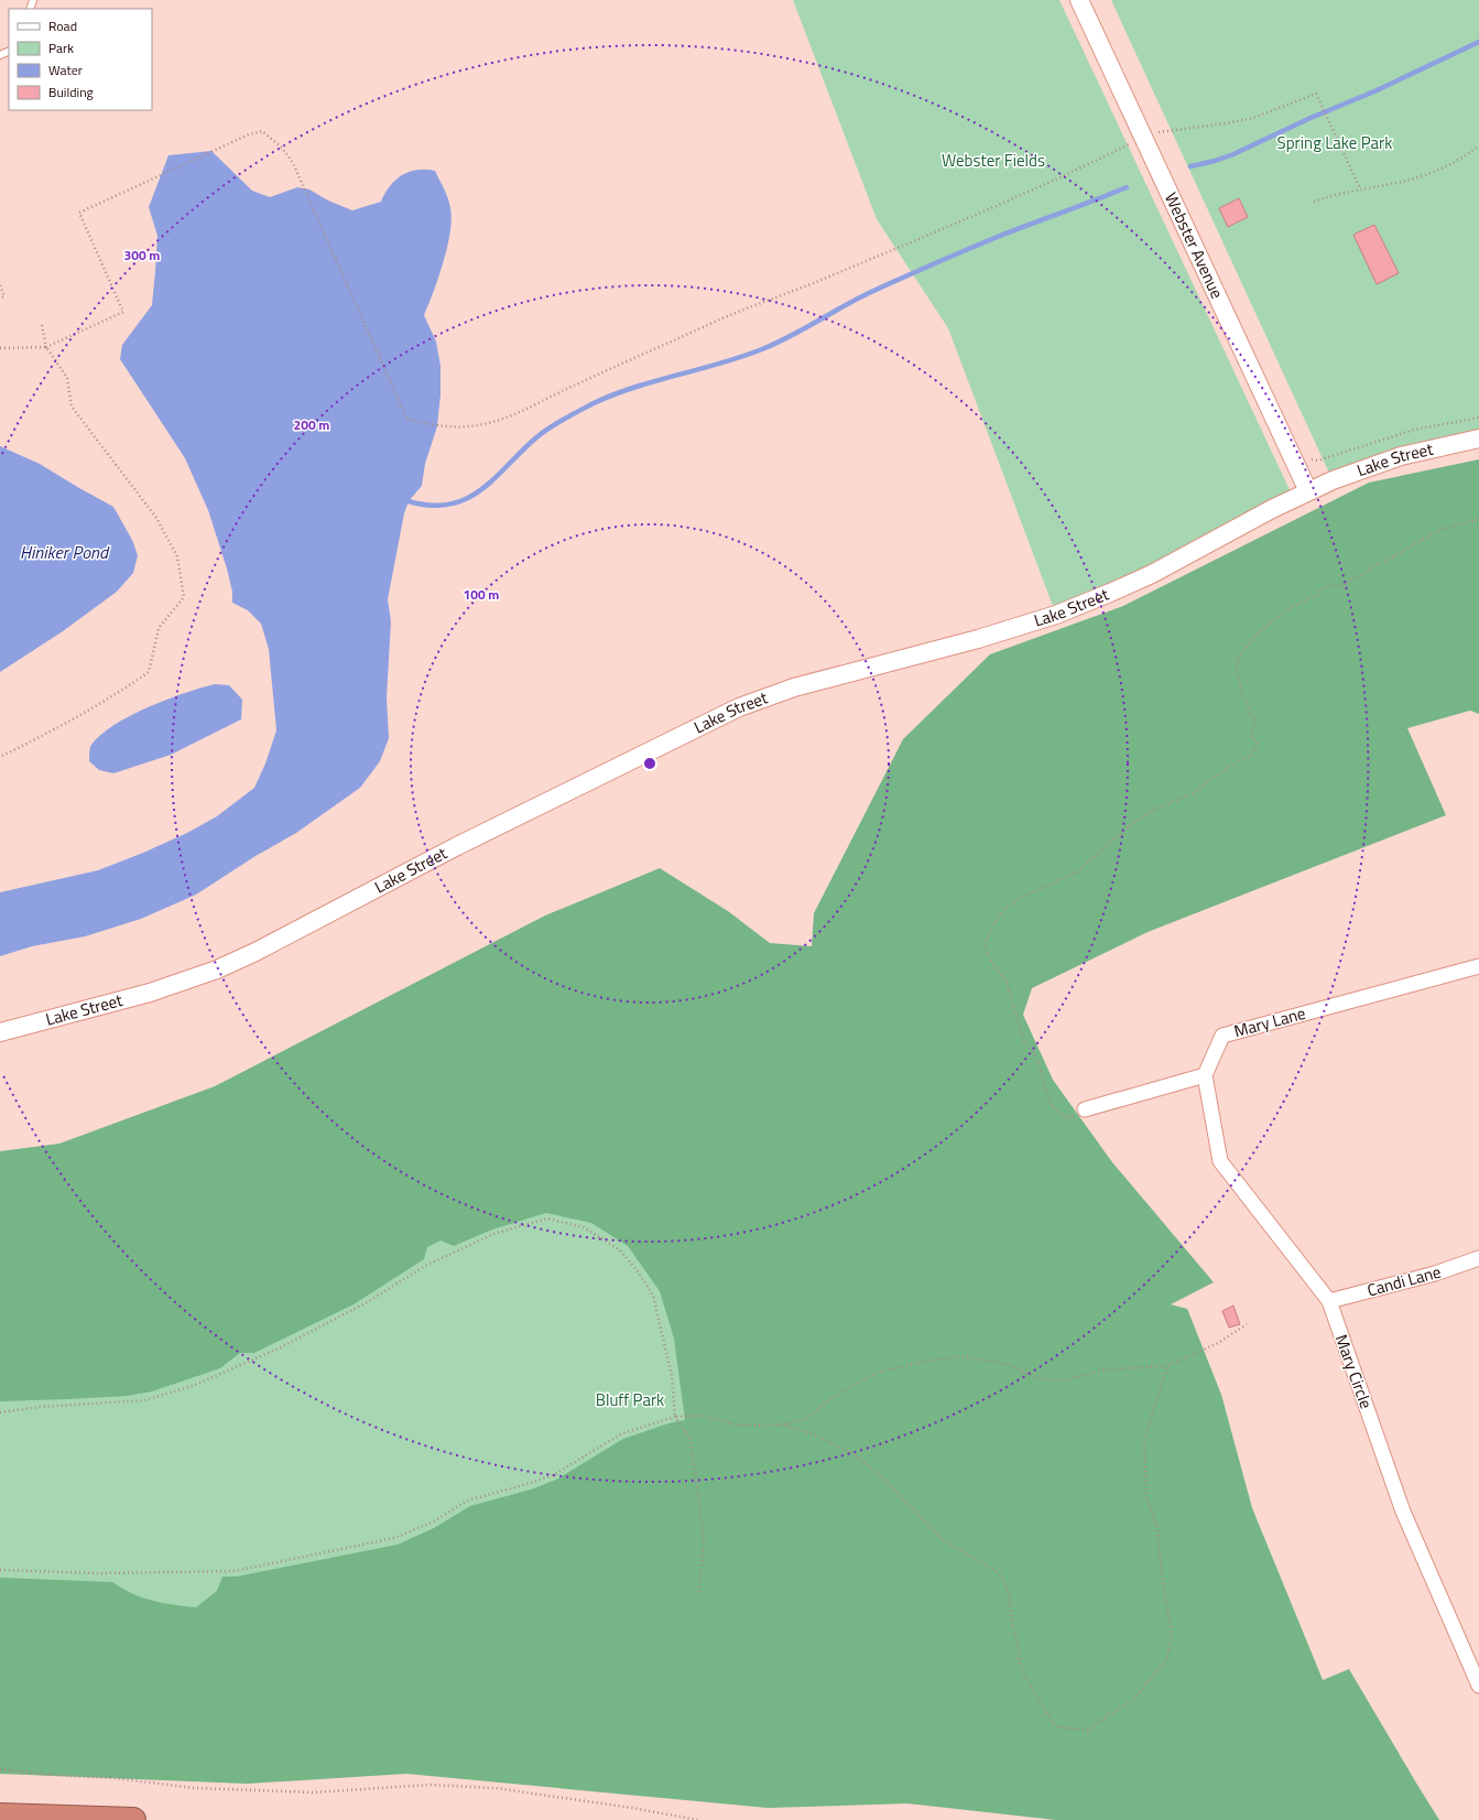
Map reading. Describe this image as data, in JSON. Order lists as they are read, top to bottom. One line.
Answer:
{"streets":{"street":["Webster Avenue","Lake Street","Mary Lane","Candi Lane","Mary Circle"]},"crossings":[["Webster Avenue","Lake Street"],["Mary Lane","Mary Circle"],["Candi Lane","Mary Circle"]],"water":["Hiniker Pond"],"parks":["Spring Lake Park","Webster Fields","Bluff Park"],"legend":["Road","Park","Water","Building"],"rings":["300 m","200 m","100 m"]}
